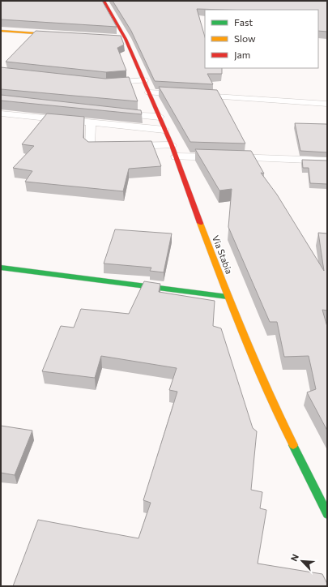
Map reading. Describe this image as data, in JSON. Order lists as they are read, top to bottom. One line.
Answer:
{"streets":{"main road":["Via Stabia"]},"legend":["Fast","Slow","Jam"],"north":"top left"}
